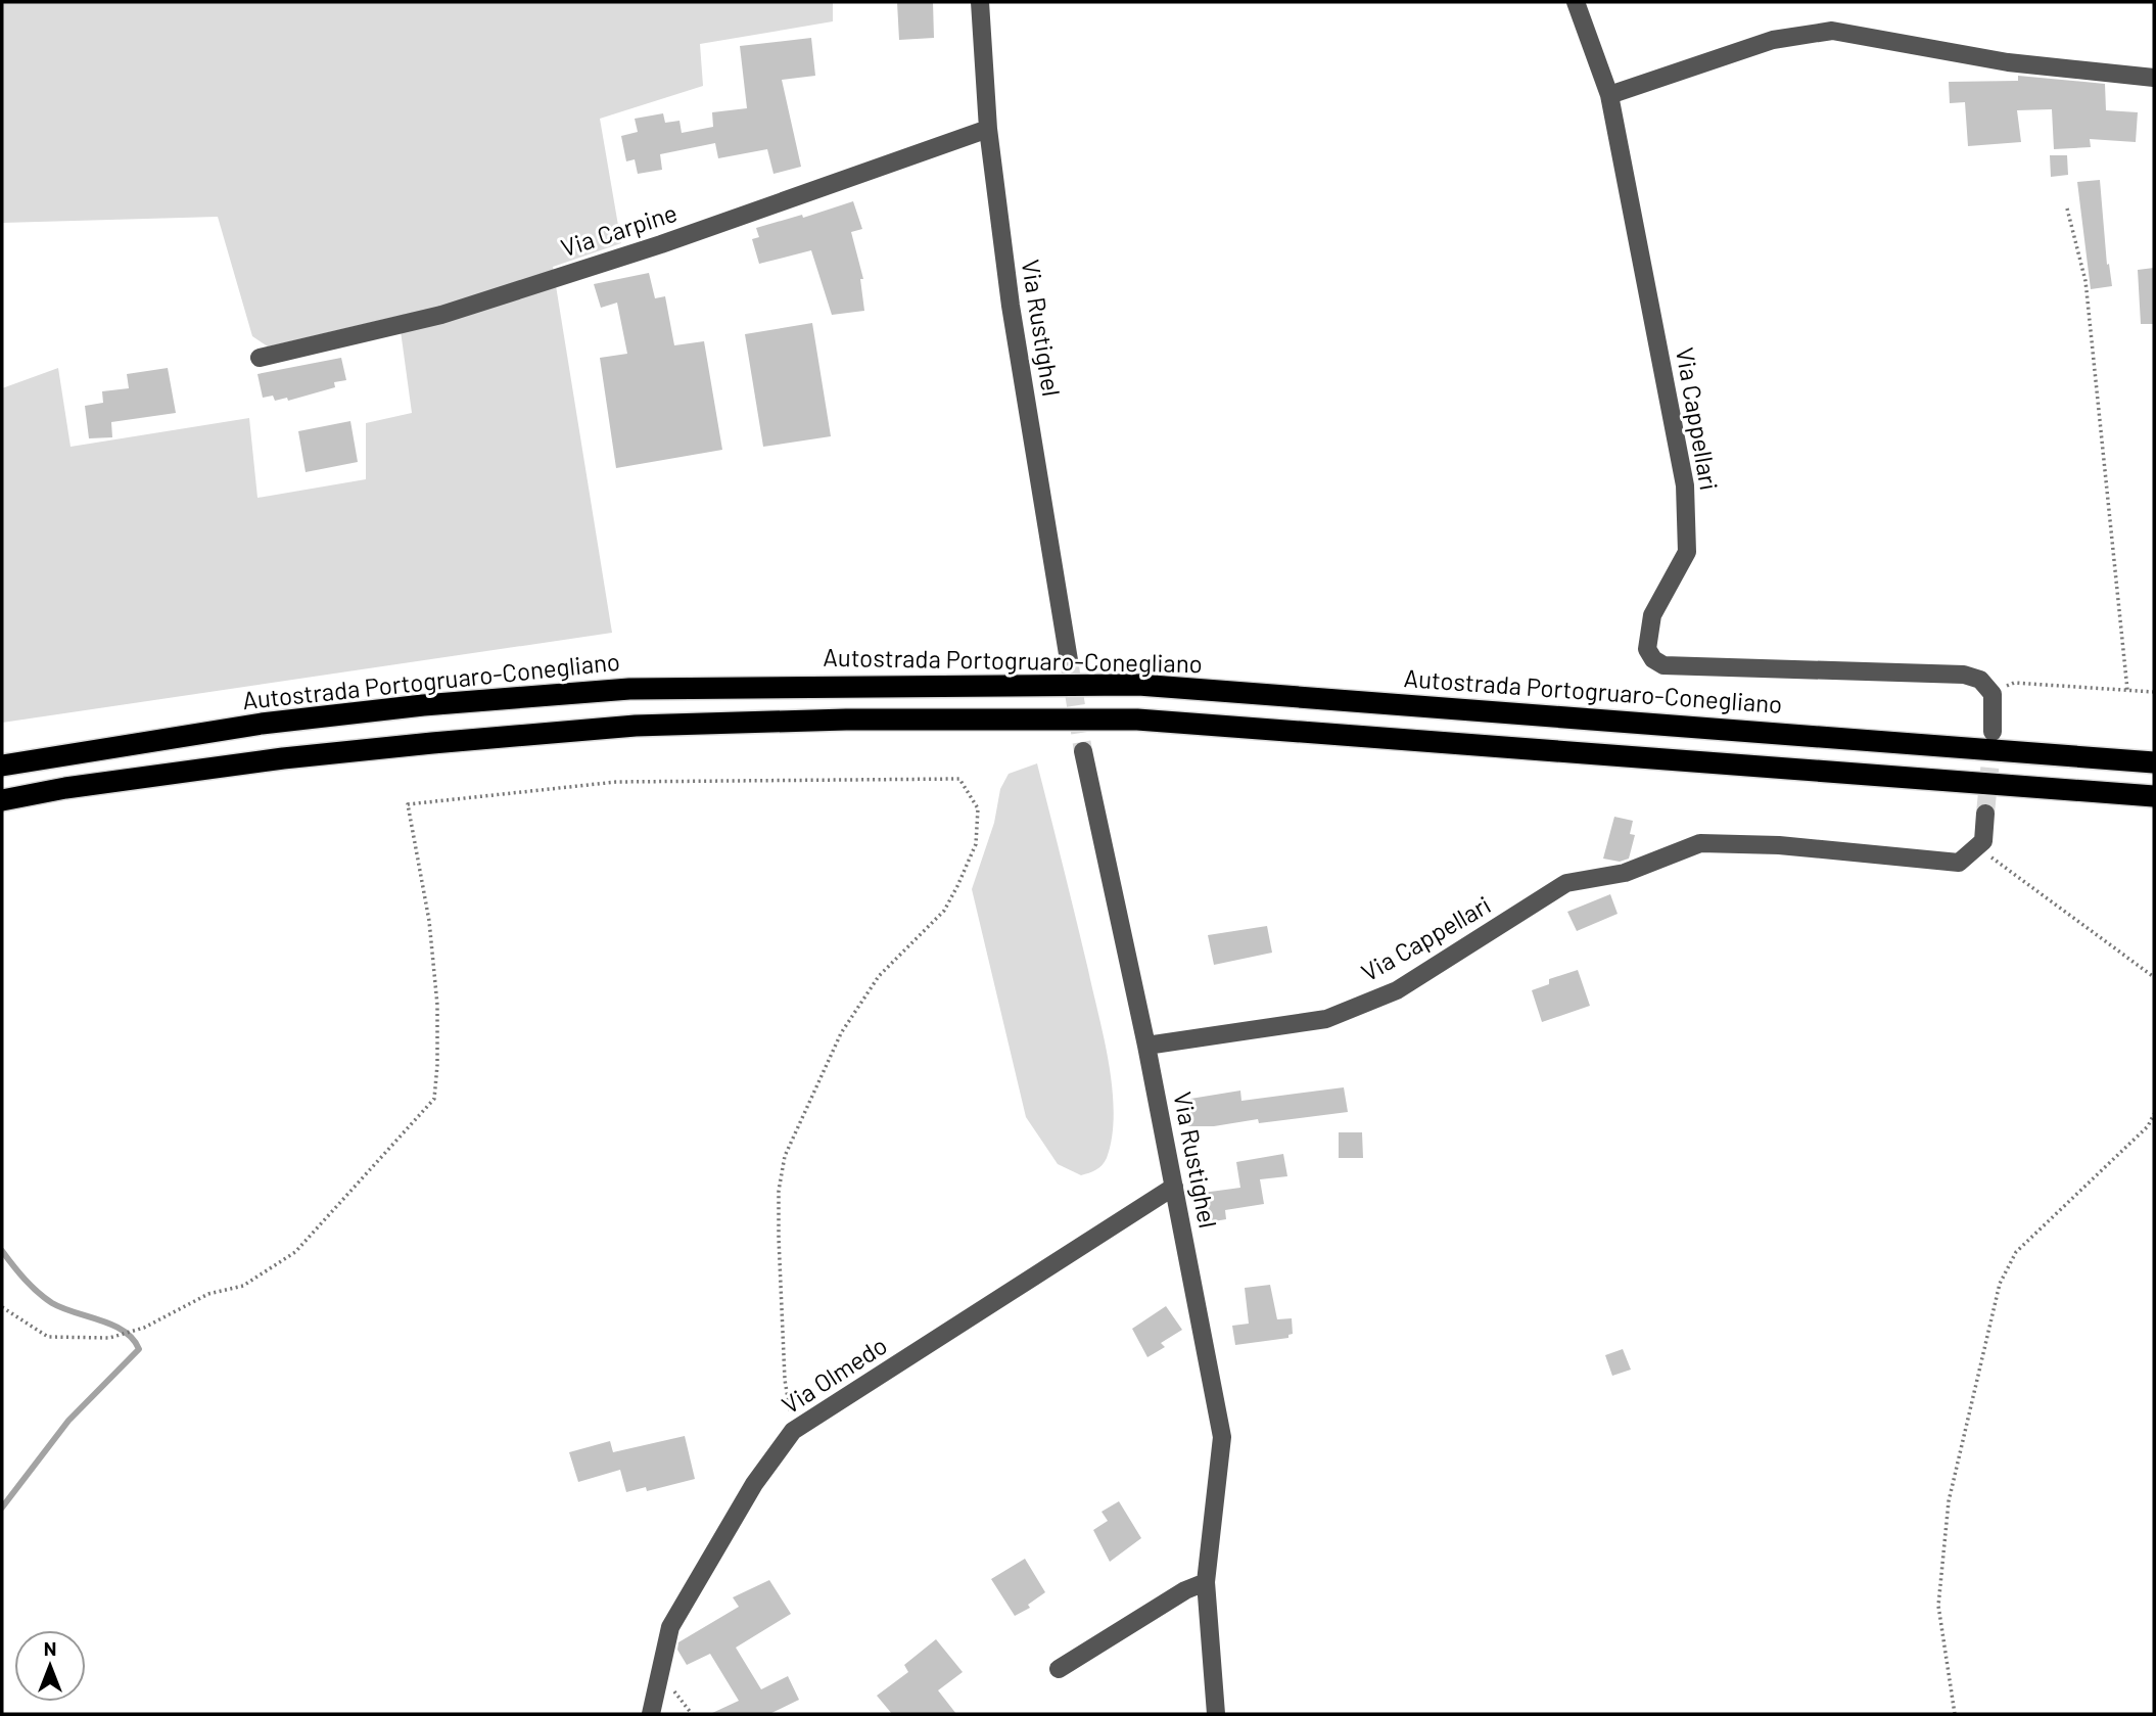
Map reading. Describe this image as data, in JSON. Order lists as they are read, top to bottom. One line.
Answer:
{"streets":{"highway":["Autostrada Portogruaro-Conegliano"],"street":["Via Carpine","Via Rustighel","Via Cappellari","Via Olmedo"]},"crossings":[["Via Carpine","Via Rustighel"],["Via Rustighel","Via Cappellari"],["Via Rustighel","Via Olmedo"]],"north":"top"}
